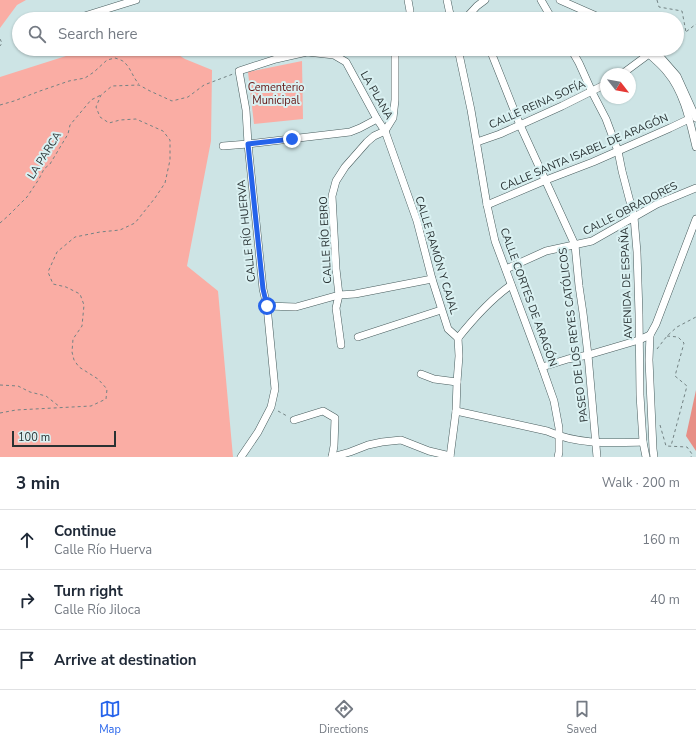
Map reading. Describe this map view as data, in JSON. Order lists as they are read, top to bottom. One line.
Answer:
{"streets":{"street":["LA PLANA","CALLE REINA SOFÍA","CALLE SANTA ISABEL DE ARAGÓN","CALLE OBRADORES","CALLE RÍO HUERVA","CALLE RÍO EBRO","CALLE RAMÓN Y CAJAL","AVENIDA DE ESPAÑA","CALLE CORTES DE ARAGÓN","PASEO DE LOS REYES CATÓLICOS"],"path":["LA PARCA"]},"crossings":[["LA PLANA","CALLE RÍO HUERVA"],["LA PLANA","CALLE RÍO EBRO"],["LA PLANA","CALLE RAMÓN Y CAJAL"],["CALLE REINA SOFÍA","AVENIDA DE ESPAÑA"],["CALLE REINA SOFÍA","CALLE CORTES DE ARAGÓN"],["CALLE REINA SOFÍA","PASEO DE LOS REYES CATÓLICOS"],["CALLE SANTA ISABEL DE ARAGÓN","AVENIDA DE ESPAÑA"],["CALLE SANTA ISABEL DE ARAGÓN","CALLE CORTES DE ARAGÓN"],["CALLE SANTA ISABEL DE ARAGÓN","PASEO DE LOS REYES CATÓLICOS"],["CALLE OBRADORES","AVENIDA DE ESPAÑA"],["CALLE OBRADORES","CALLE CORTES DE ARAGÓN"],["CALLE OBRADORES","PASEO DE LOS REYES CATÓLICOS"],["CALLE RÍO EBRO","CALLE RAMÓN Y CAJAL"]],"parks":["Cementerio Municipal"],"scale_bar":"100 m","north":"bottom right","page":{"search":"Search here","scale":"100 m","heading":["3 min","Walk · 200 m"],"list":[["Continue","Calle Río Huerva","160 m"],["Turn right","Calle Río Jiloca","40 m"],"Arrive at destination"],"nav":["Map","Directions","Saved"]}}
